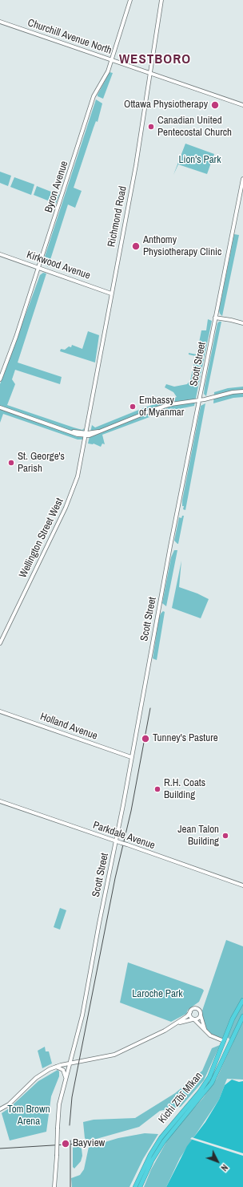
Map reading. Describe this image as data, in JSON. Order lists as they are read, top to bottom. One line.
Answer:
{"streets":{"highway":["Kichi Zībī Mīkan"],"main road":["Churchill Avenue North","Byron Avenue","Richmond Road","Kirkwood Avenue","Scott Street","Wellington Street West","Holland Avenue","Parkdale Avenue"]},"crossings":[["Churchill Avenue North","Byron Avenue"],["Churchill Avenue North","Richmond Road"],["Byron Avenue","Kirkwood Avenue"],["Richmond Road","Kirkwood Avenue"],["Richmond Road","Wellington Street West"],["Scott Street","Holland Avenue"],["Scott Street","Parkdale Avenue"]],"districts":["WESTBORO"],"parks":["Lion's Park","Laroche Park","Tom Brown Arena"],"places":["Ottawa Physiotherapy","Canadian United Pentecostal Church","Anthomy Physiotherapy Clinic","Embassy of Myanmar","St. George's Parish","Tunney's Pasture","R.H. Coats Building","Jean Talon Building","Bayview"],"north":"bottom right"}
